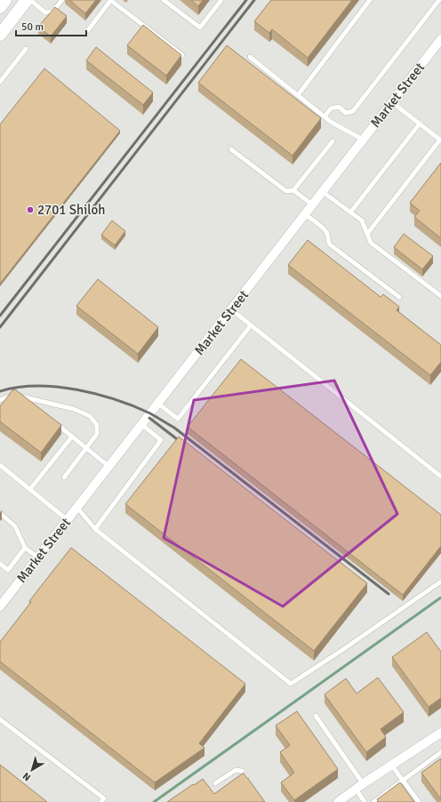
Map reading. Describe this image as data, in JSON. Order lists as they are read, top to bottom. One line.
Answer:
{"streets":{"street":["Market Street"]},"places":["2701 Shiloh"],"scale_bar":"50 m","north":"bottom left"}
